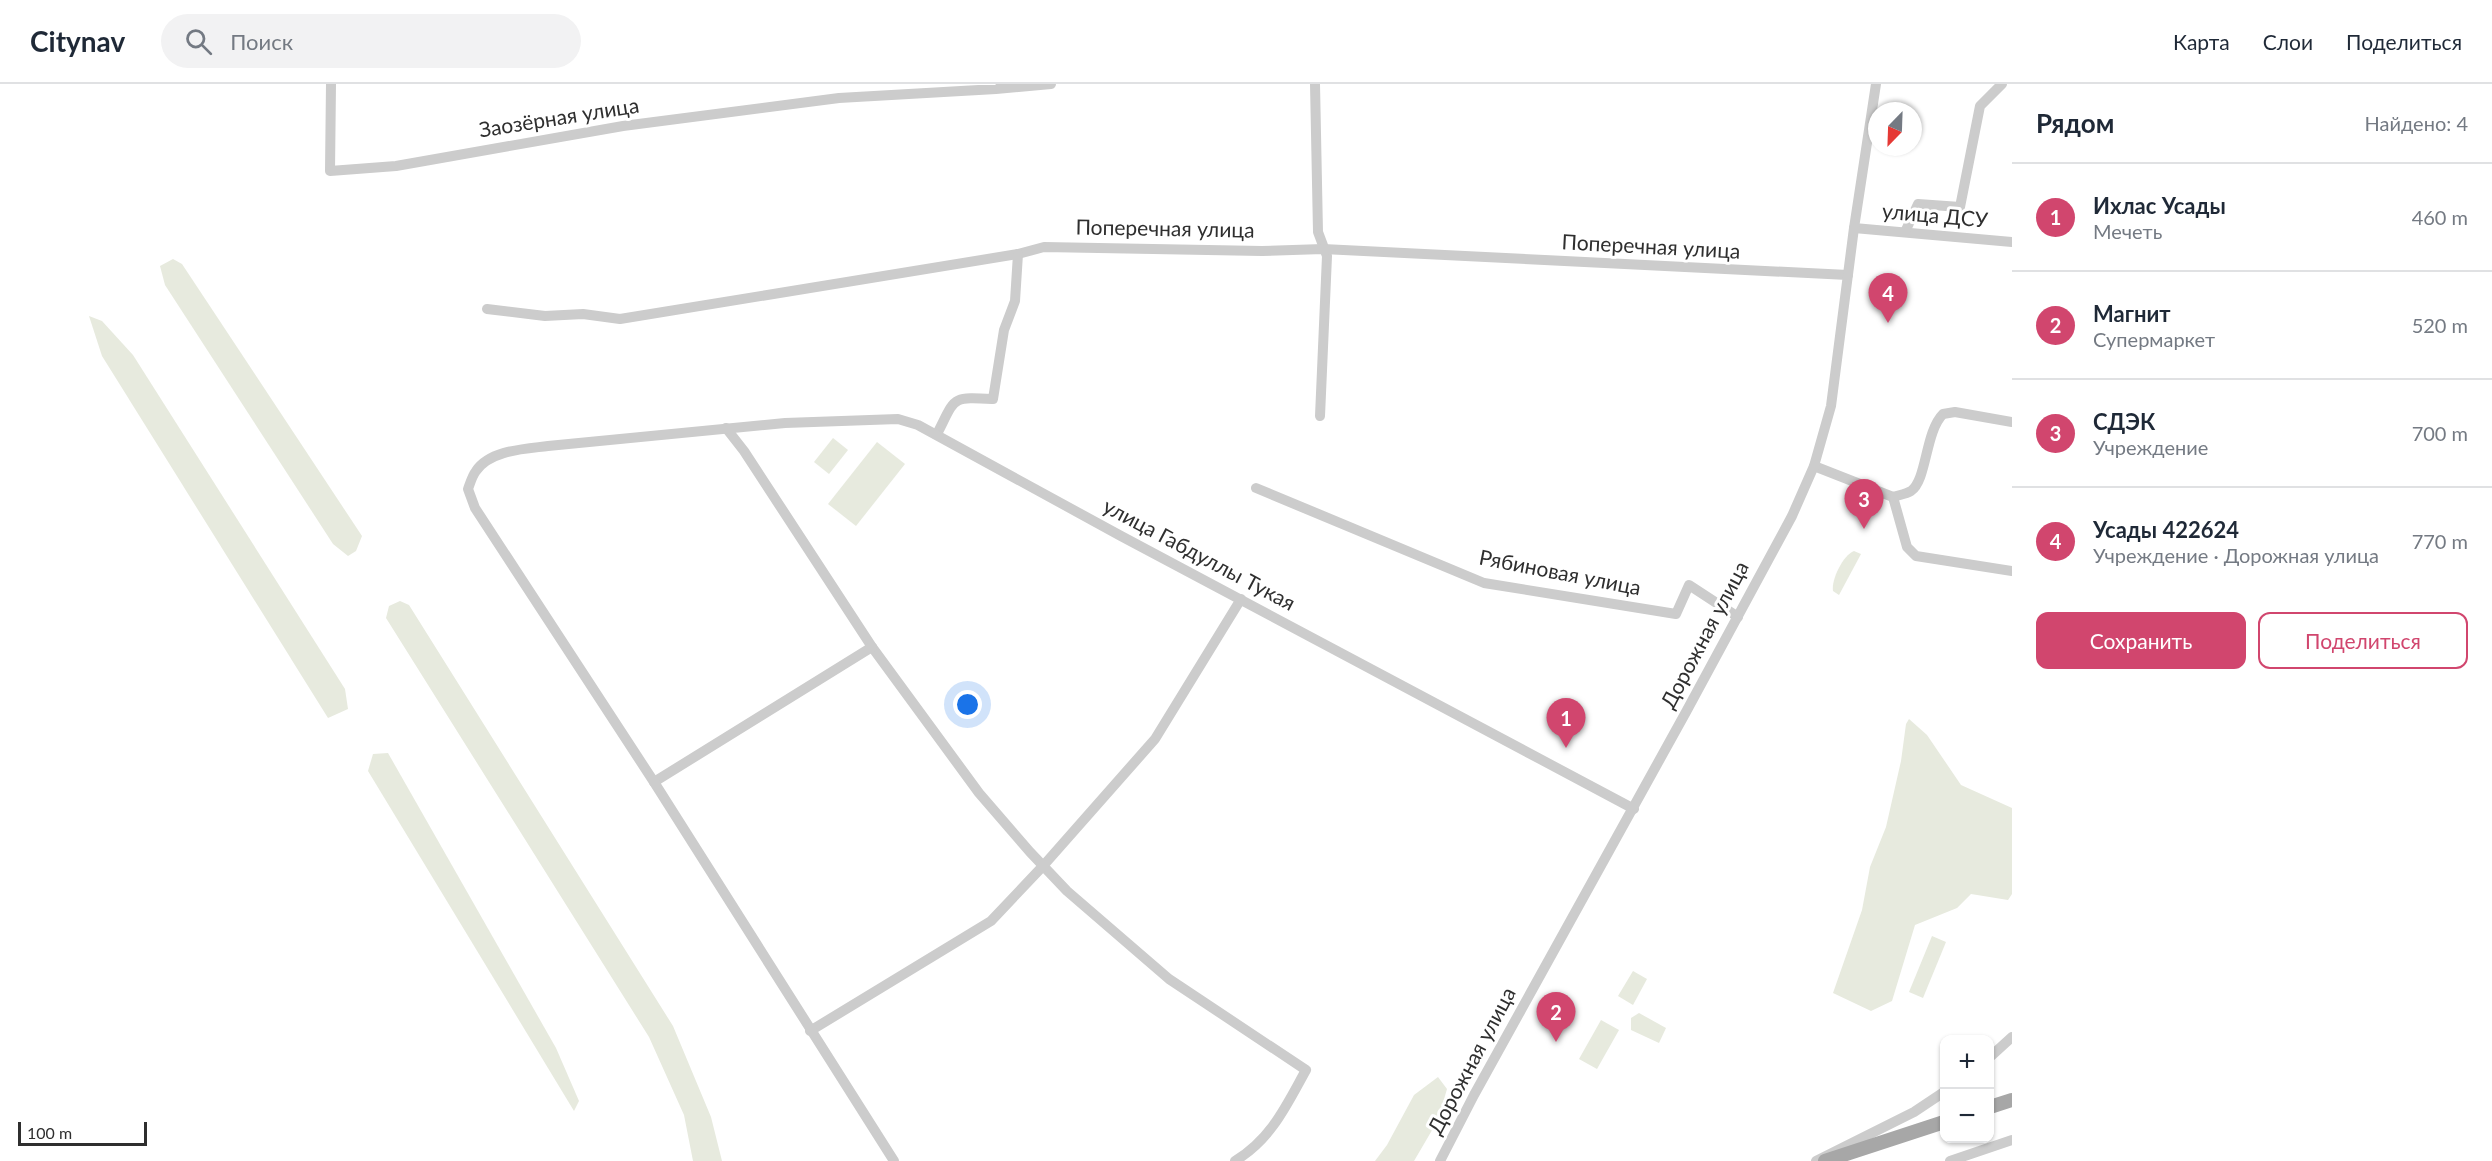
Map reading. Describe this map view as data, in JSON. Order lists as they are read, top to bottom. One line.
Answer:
{"streets":{"street":["Заозёрная улица","улица ДСУ","Поперечная улица","улица Габдуллы Тукая","Рябиновая улица","Дорожная улица"]},"crossings":[["улица ДСУ","Дорожная улица"],["Поперечная улица","Дорожная улица"],["улица Габдуллы Тукая","Дорожная улица"],["Рябиновая улица","Дорожная улица"]],"scale_bar":"100 m","north":"bottom left","page":{"header":"Citynav","search":"Поиск","nav":["Карта","Слои","Поделиться"],"heading":["Рядом","Найдено: 4"],"list":[{"mark":"1","name":"Ихлас Усады","note":"Мечеть","value":"460 m"},{"mark":"2","name":"Магнит","note":"Супермаркет","value":"520 m"},{"mark":"3","name":"СДЭК","note":"Учреждение","value":"700 m"},{"mark":"4","name":"Усады 422624","note":"Учреждение · Дорожная улица","value":"770 m"}],"pins":["4","3","1","2"],"buttons":["Сохранить","Поделиться"],"map_buttons":["+","−"],"scale":"100 m"}}
